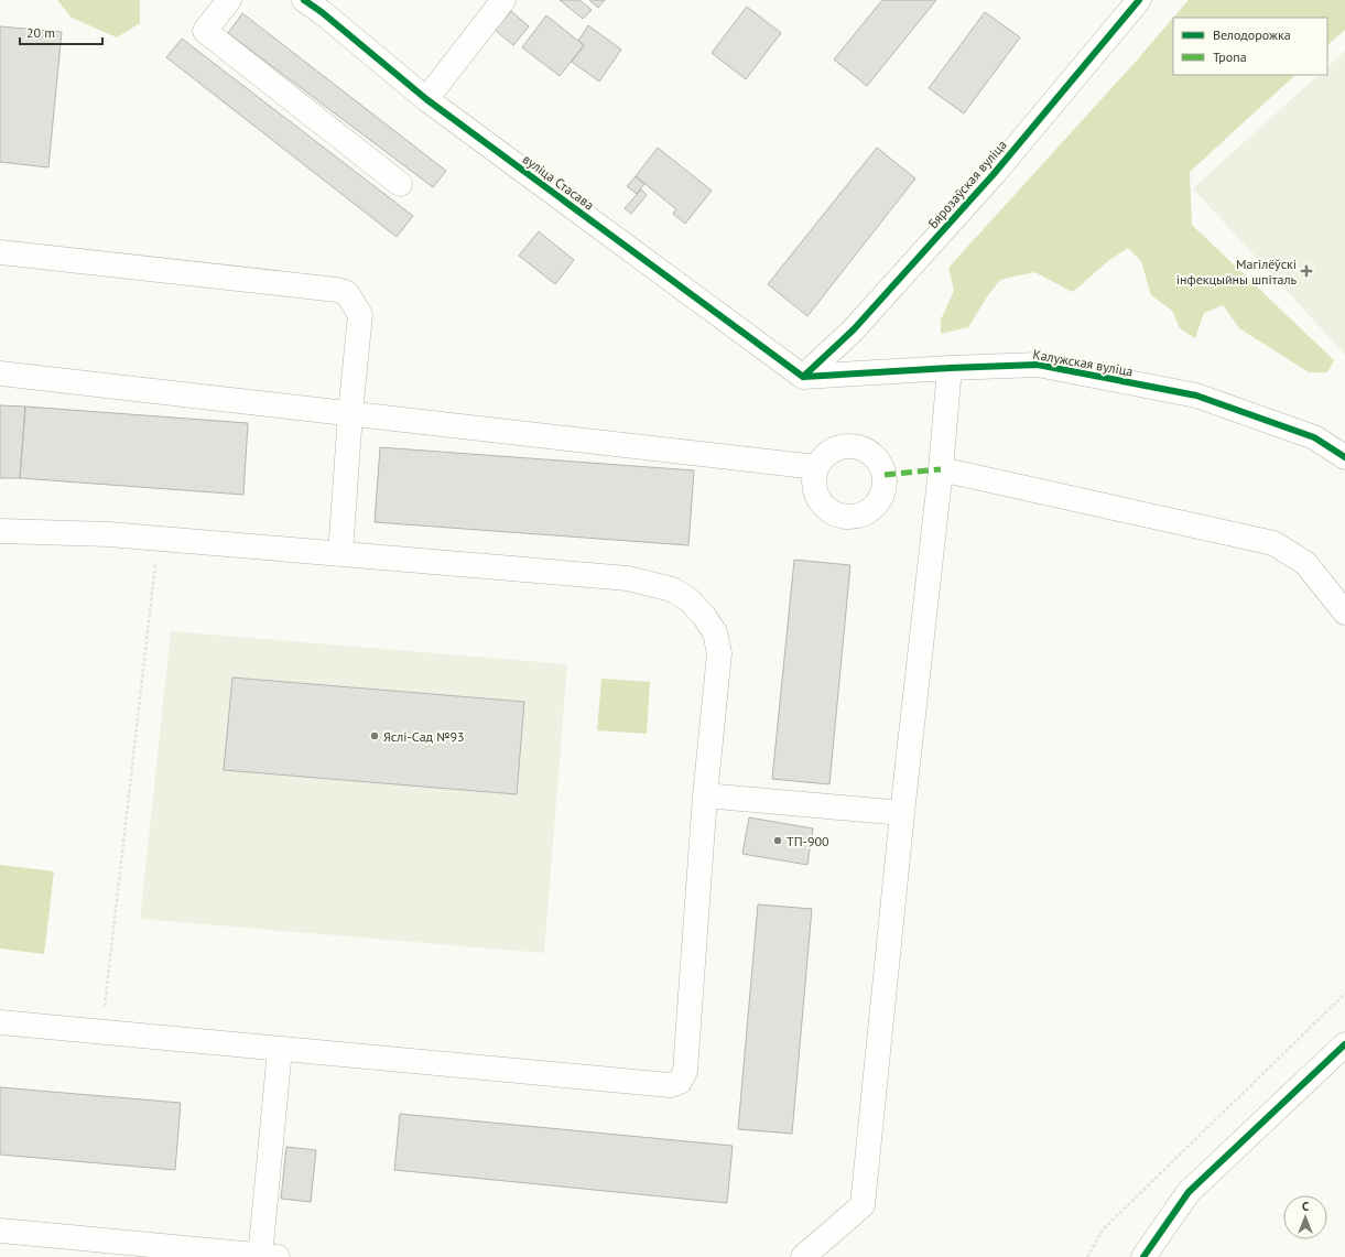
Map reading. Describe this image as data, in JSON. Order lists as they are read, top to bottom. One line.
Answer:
{"streets":{"street":["вуліца Стасава","Бярозаўская вуліца","Калужская вуліца"]},"crossings":[["вуліца Стасава","Бярозаўская вуліца"],["вуліца Стасава","Калужская вуліца"],["Бярозаўская вуліца","Калужская вуліца"]],"places":{"health":["Магілёўскі інфекцыйны шпіталь"],"other":["Яслі-Сад №93","ТП-900"]},"legend":["Велодорожка","Тропа"],"scale_bar":"20 m","north":"top"}
